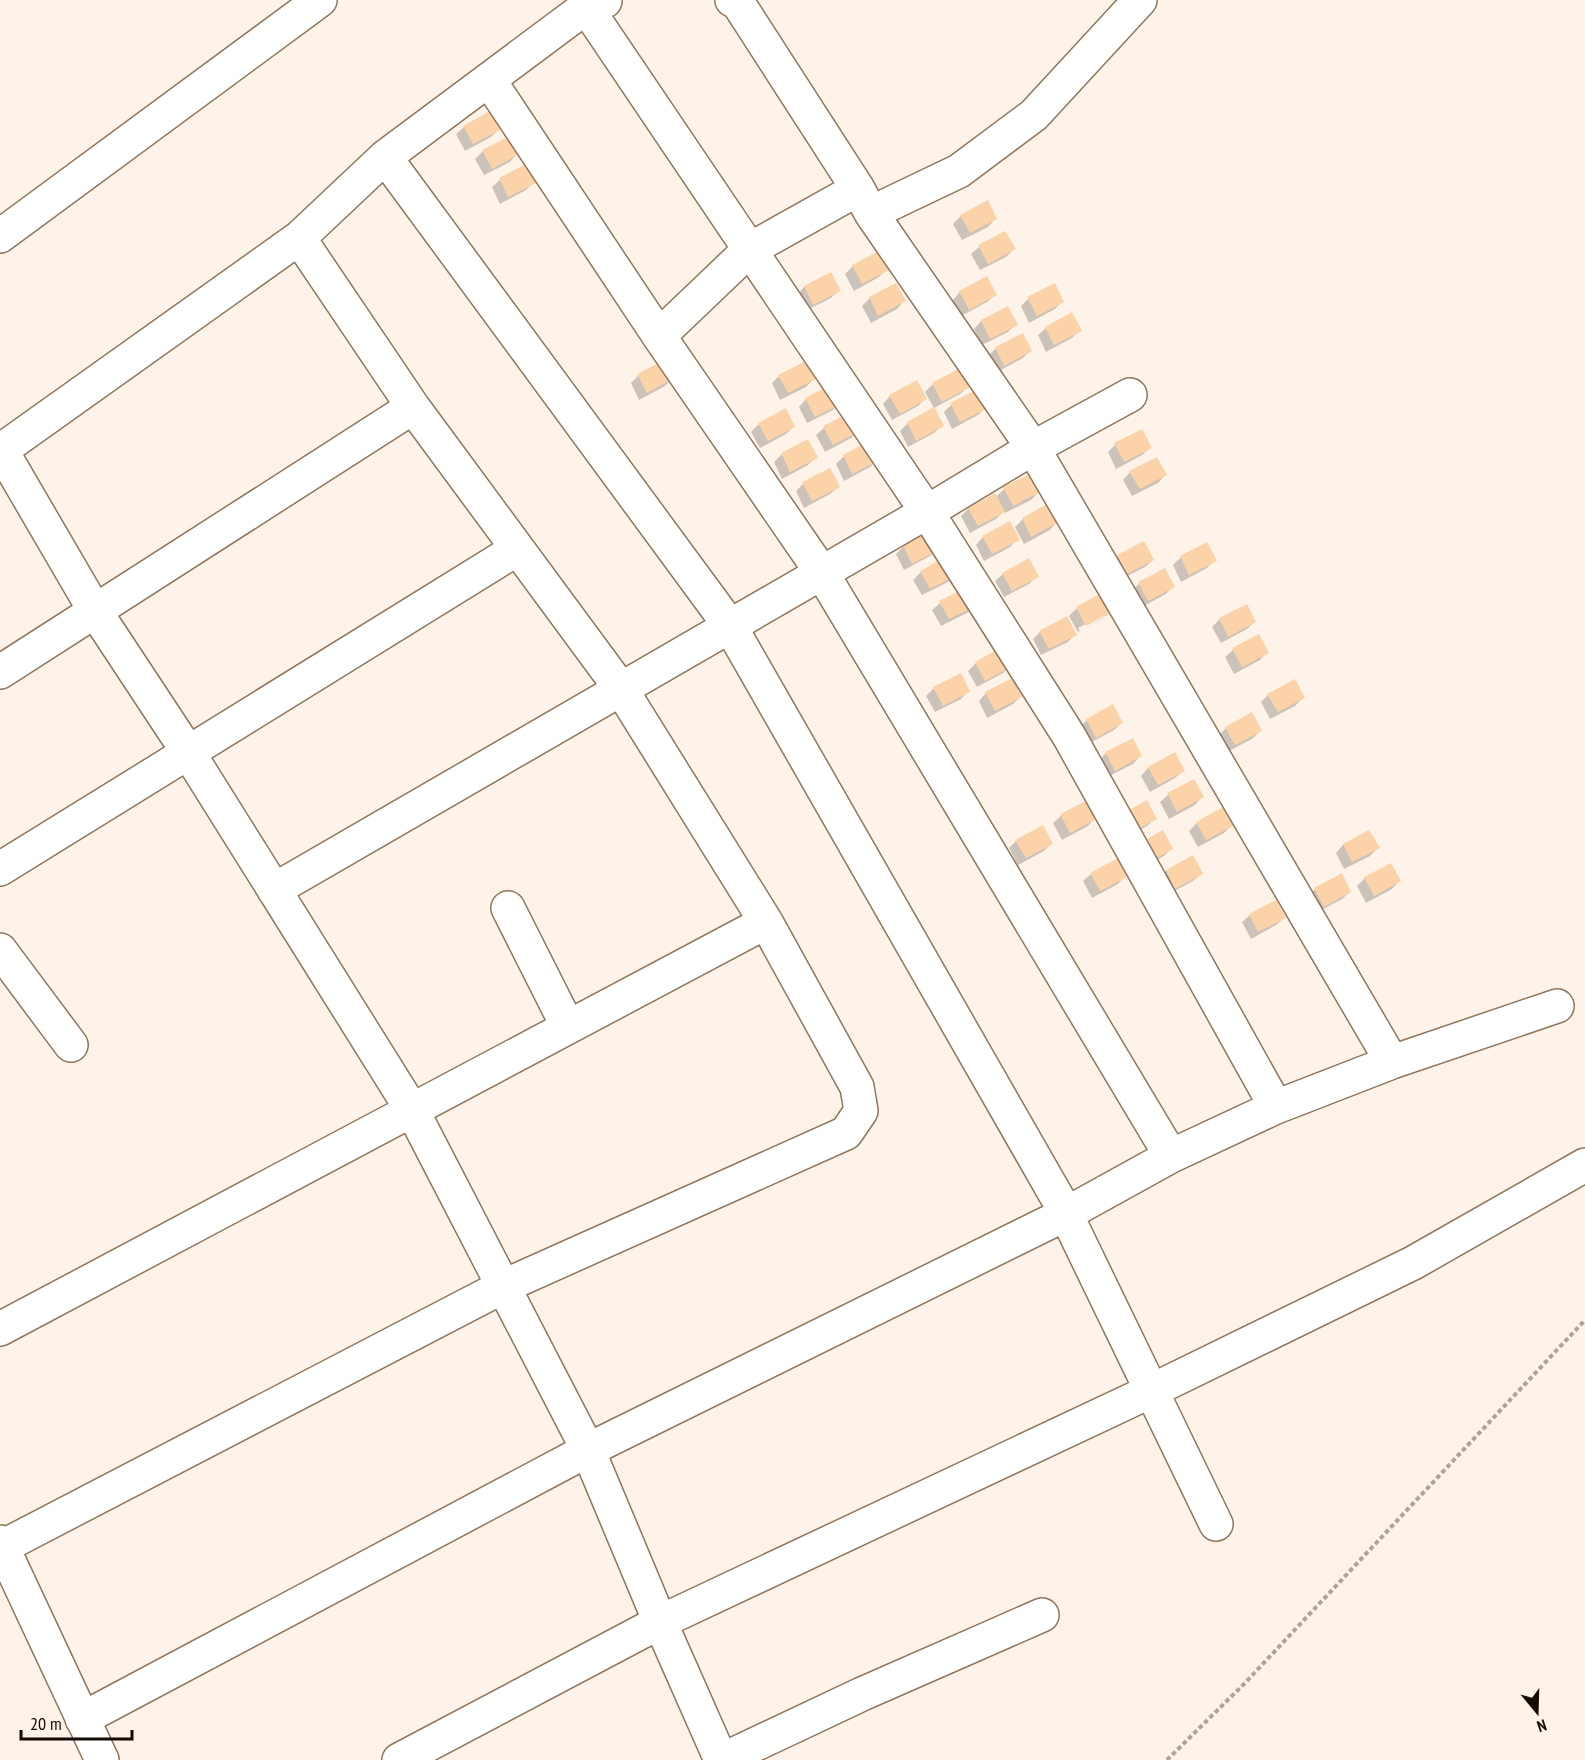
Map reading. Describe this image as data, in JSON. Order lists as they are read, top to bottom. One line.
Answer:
{"scale_bar":"20 m","north":"bottom"}
